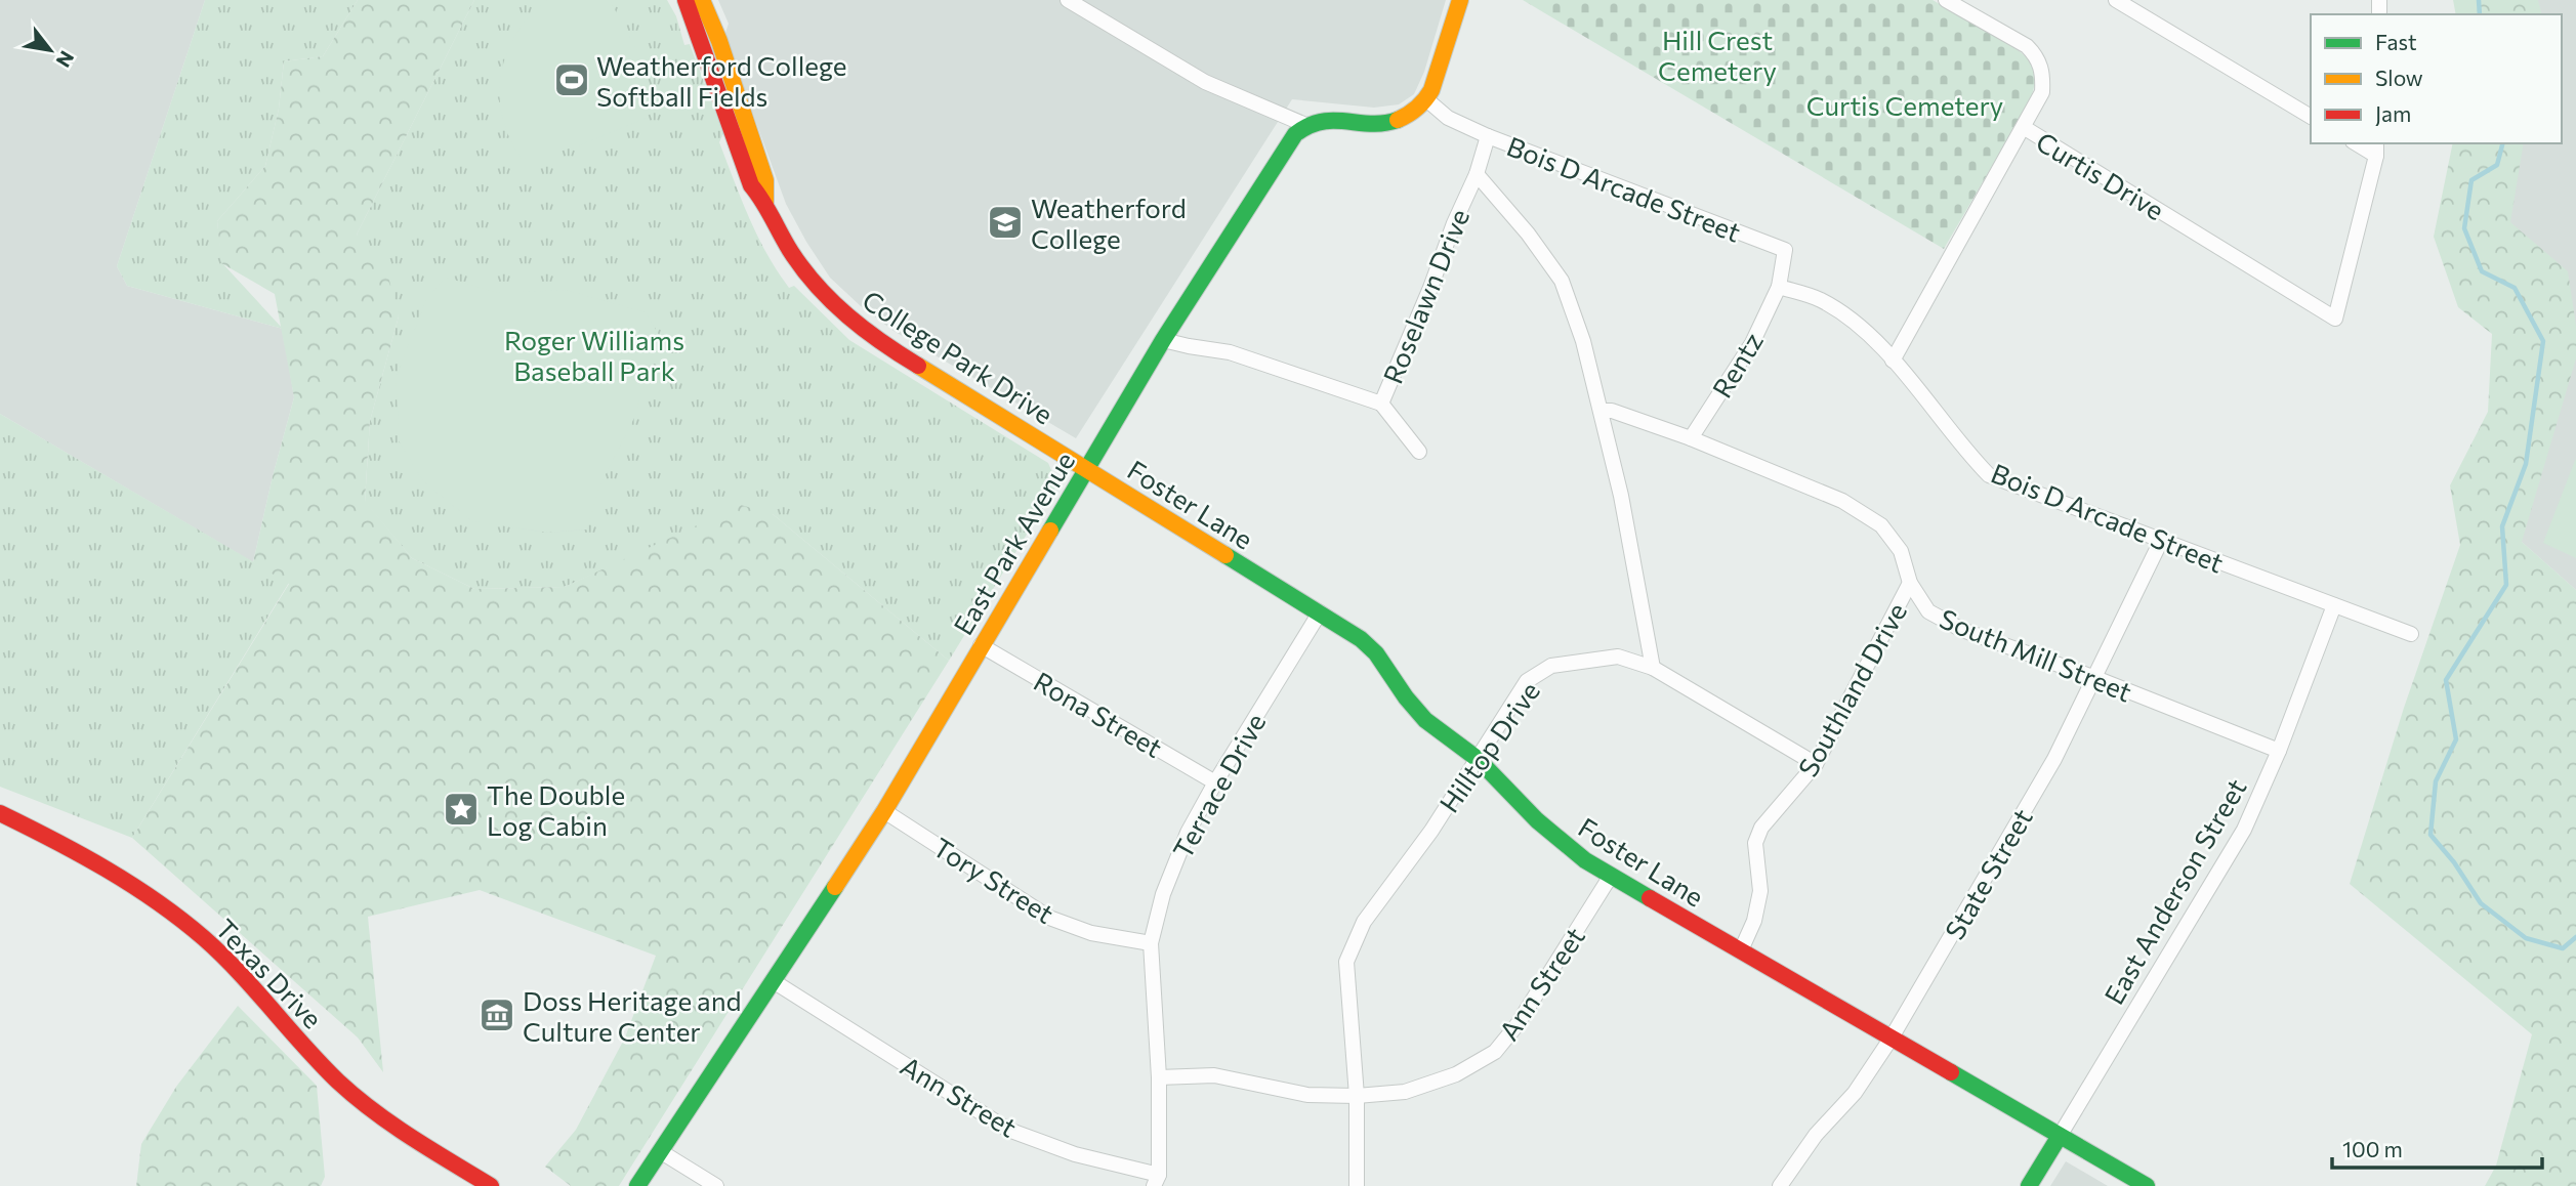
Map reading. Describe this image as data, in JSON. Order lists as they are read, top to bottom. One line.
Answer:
{"streets":{"street":["Curtis Drive","Bois D Arcade Street","Roselawn Drive","College Park Drive","Rentz","Foster Lane","East Park Avenue","South Mill Street","Southland Drive","Rona Street","Hilltop Drive","Terrace Drive","State Street","Tory Street","East Anderson Street","Texas Drive","Ann Street"]},"crossings":[["Bois D Arcade Street","Roselawn Drive"],["Bois D Arcade Street","Rentz"],["Bois D Arcade Street","State Street"],["Bois D Arcade Street","East Anderson Street"],["Roselawn Drive","East Park Avenue"],["College Park Drive","Foster Lane"],["College Park Drive","East Park Avenue"],["Rentz","South Mill Street"],["Foster Lane","East Park Avenue"],["Foster Lane","Southland Drive"],["Foster Lane","Hilltop Drive"],["Foster Lane","Terrace Drive"],["Foster Lane","State Street"],["Foster Lane","East Anderson Street"],["Foster Lane","Ann Street"],["East Park Avenue","Rona Street"],["East Park Avenue","Tory Street"],["East Park Avenue","Ann Street"],["South Mill Street","Southland Drive"],["South Mill Street","State Street"],["South Mill Street","East Anderson Street"],["Southland Drive","Hilltop Drive"],["Rona Street","Terrace Drive"],["Hilltop Drive","Ann Street"],["Terrace Drive","Tory Street"],["Terrace Drive","Ann Street"]],"parks":["Hill Crest Cemetery","Curtis Cemetery","Roger Williams Baseball Park"],"places":{"sports":["Weatherford College Softball Fields"],"school or university":["Weatherford College"],"place":["The Double Log Cabin"],"museum":["Doss Heritage and Culture Center"]},"legend":["Fast","Slow","Jam"],"scale_bar":"100 m","north":"bottom right"}
